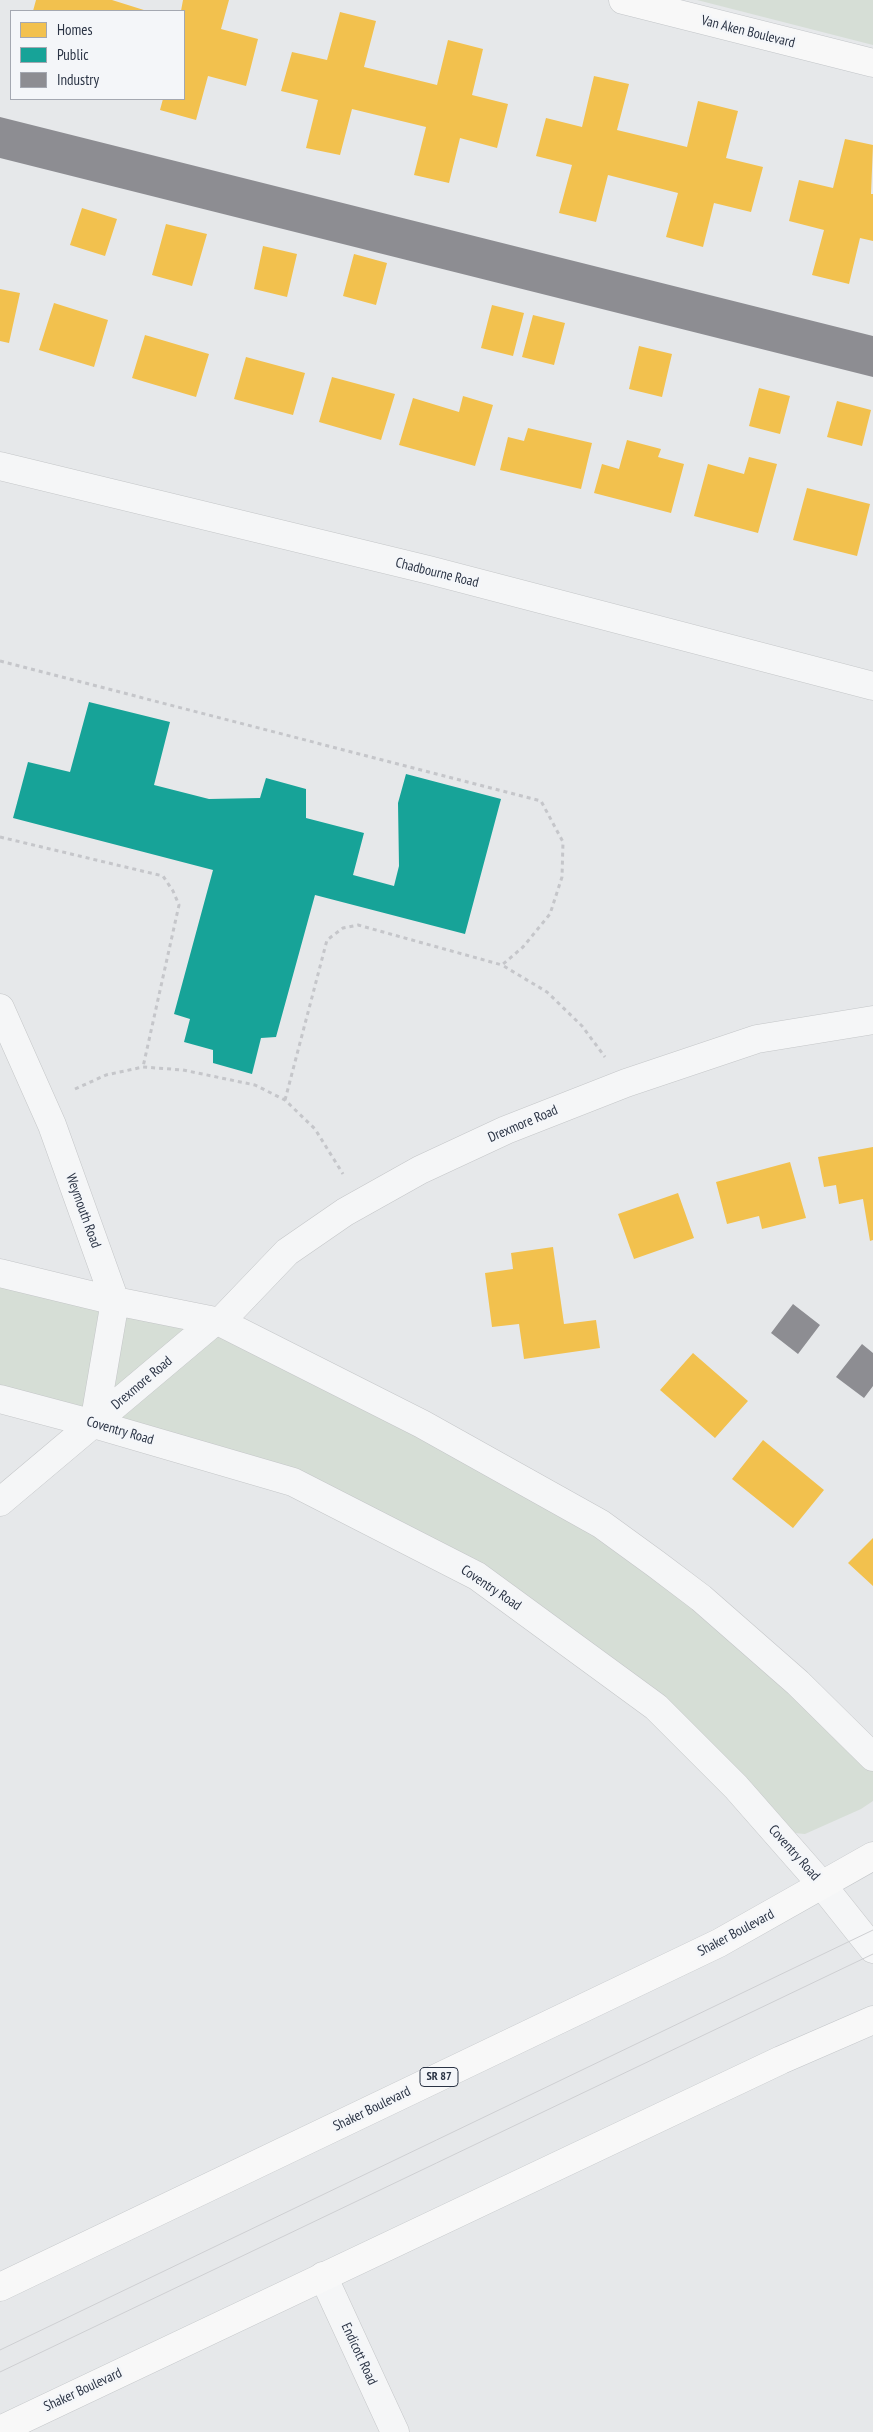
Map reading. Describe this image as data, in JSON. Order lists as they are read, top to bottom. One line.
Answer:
{"streets":{"main road":["Van Aken Boulevard","Shaker Boulevard","SR 87"],"street":["Chadbourne Road","Drexmore Road","Weymouth Road","Coventry Road","Endicott Road"]},"crossings":[["Drexmore Road","Weymouth Road"],["Drexmore Road","Coventry Road"],["Weymouth Road","Coventry Road"],["Coventry Road","Shaker Boulevard"],["Shaker Boulevard","Endicott Road"]],"legend":["Homes","Public","Industry"]}
